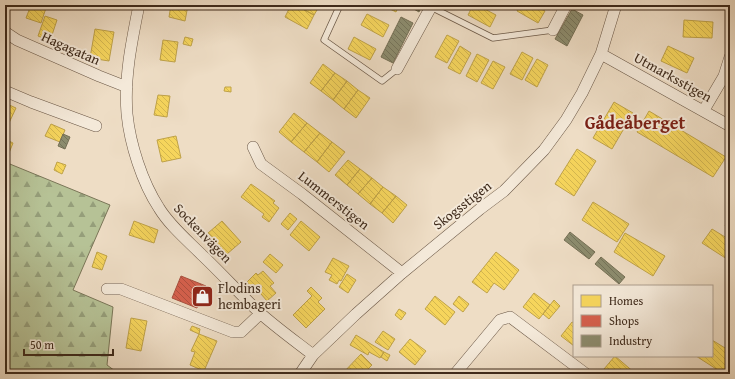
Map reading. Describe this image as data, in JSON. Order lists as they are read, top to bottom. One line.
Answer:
{"streets":{"street":["Hagagatan","Utmarksstigen","Lummerstigen","Skogsstigen","Sockenvägen"]},"crossings":[["Hagagatan","Sockenvägen"],["Utmarksstigen","Skogsstigen"],["Lummerstigen","Skogsstigen"],["Skogsstigen","Sockenvägen"]],"districts":["Gådeåberget"],"places":{"shop":["Flodins hembageri"]},"legend":["Homes","Shops","Industry"],"scale_bar":"50 m"}
